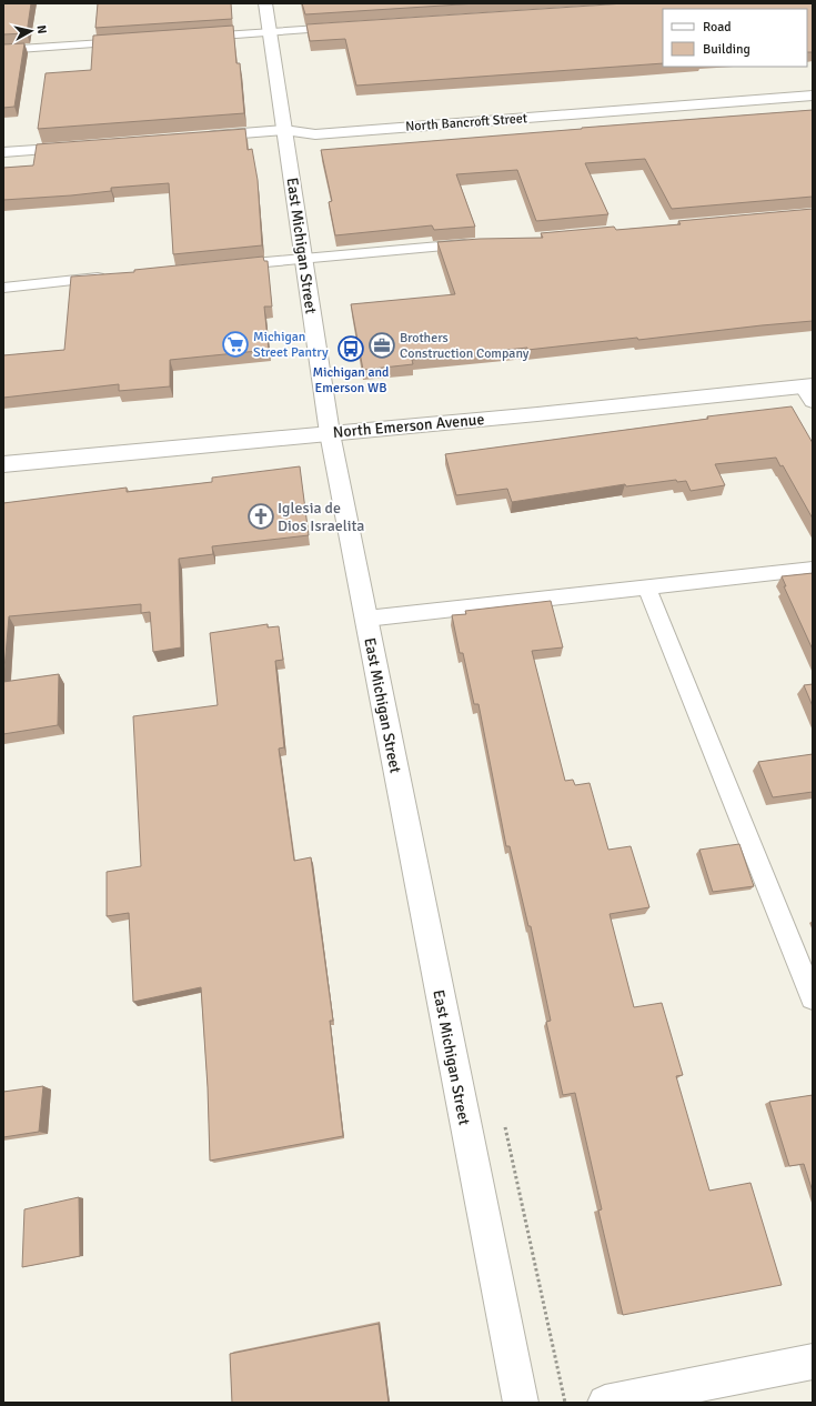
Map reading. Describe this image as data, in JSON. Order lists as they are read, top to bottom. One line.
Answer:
{"streets":{"main road":["North Bancroft Street","East Michigan Street","North Emerson Avenue"]},"crossings":[["North Bancroft Street","East Michigan Street"],["East Michigan Street","North Emerson Avenue"]],"places":{"supermarket":["Michigan Street Pantry"],"office":["Brothers Construction Company"],"bus stop":["Michigan and Emerson WB"],"church":["Iglesia de Dios Israelita"]},"legend":["Road","Building"],"north":"right"}
